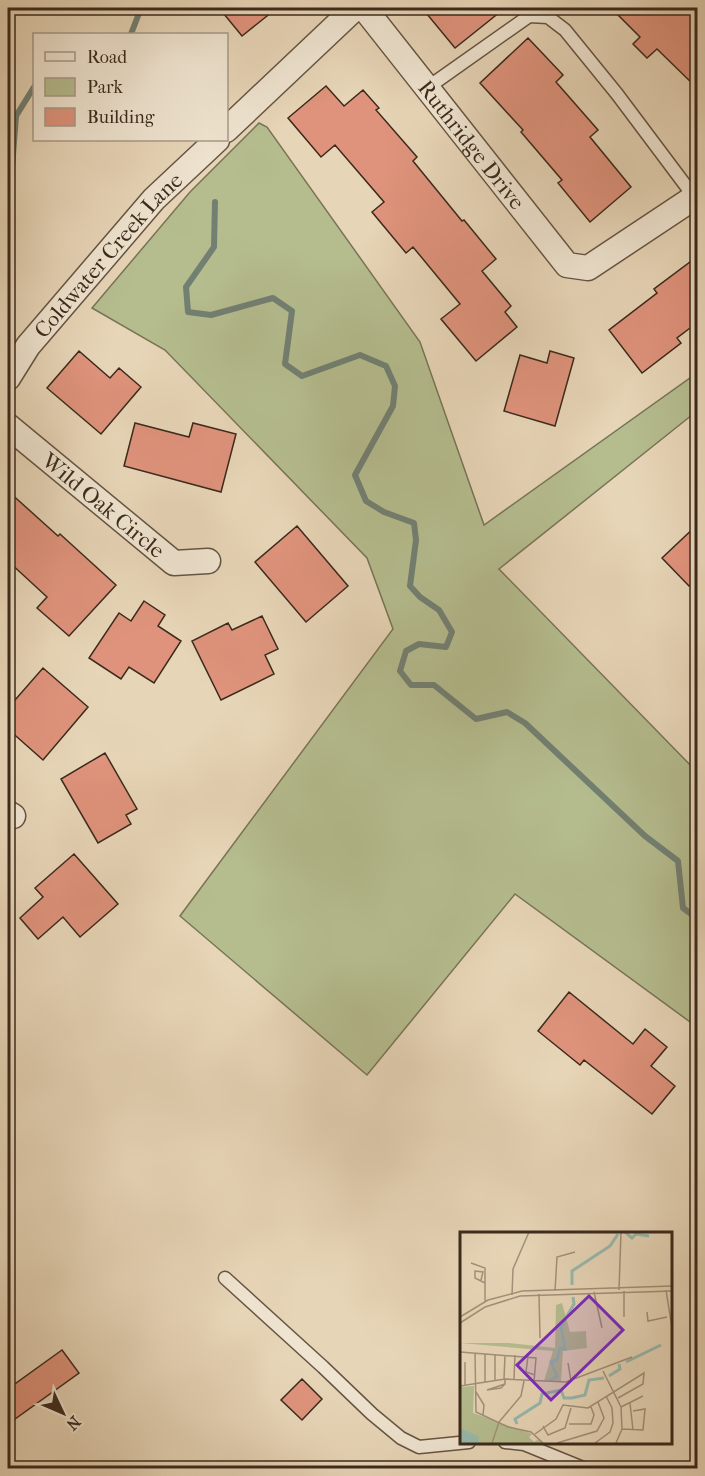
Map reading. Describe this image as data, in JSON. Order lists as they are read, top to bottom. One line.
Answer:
{"streets":{"street":["Ruthridge Drive","Coldwater Creek Lane","Wild Oak Circle"]},"legend":["Road","Park","Building"],"north":"bottom right"}
